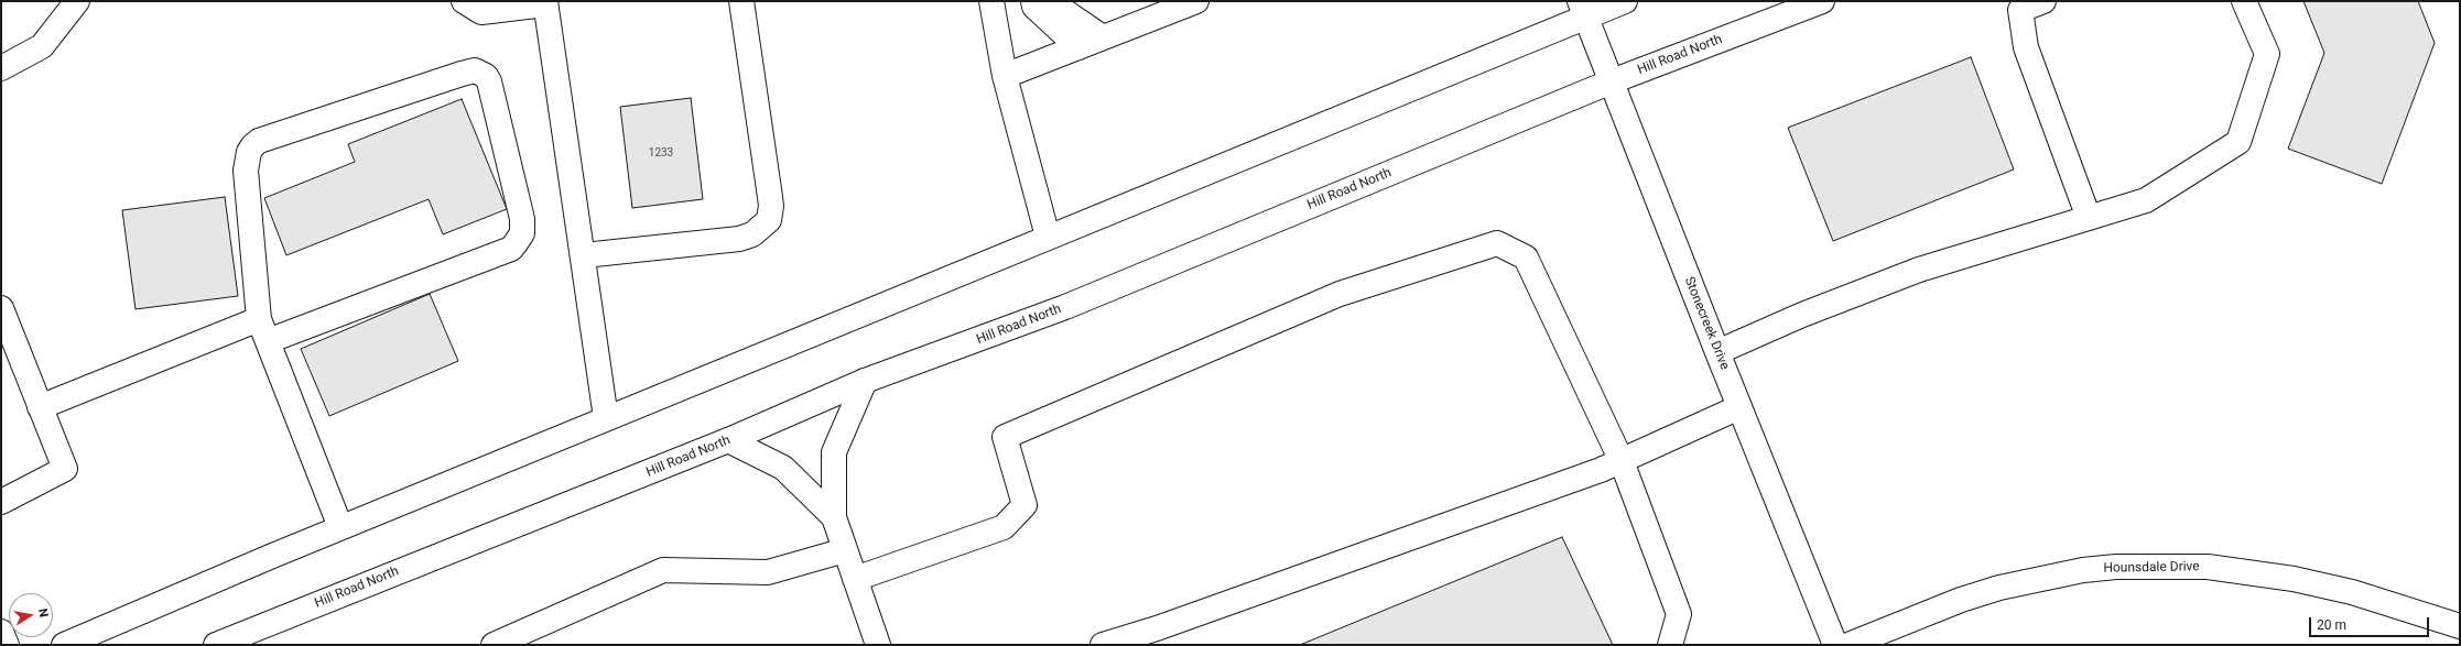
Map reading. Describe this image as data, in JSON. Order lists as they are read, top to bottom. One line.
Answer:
{"streets":{"main road":["Hill Road North","Stonecreek Drive","Hounsdale Drive"]},"crossings":[["Hill Road North","Stonecreek Drive"]],"house_numbers":["1233"],"scale_bar":"20 m","north":"right"}
